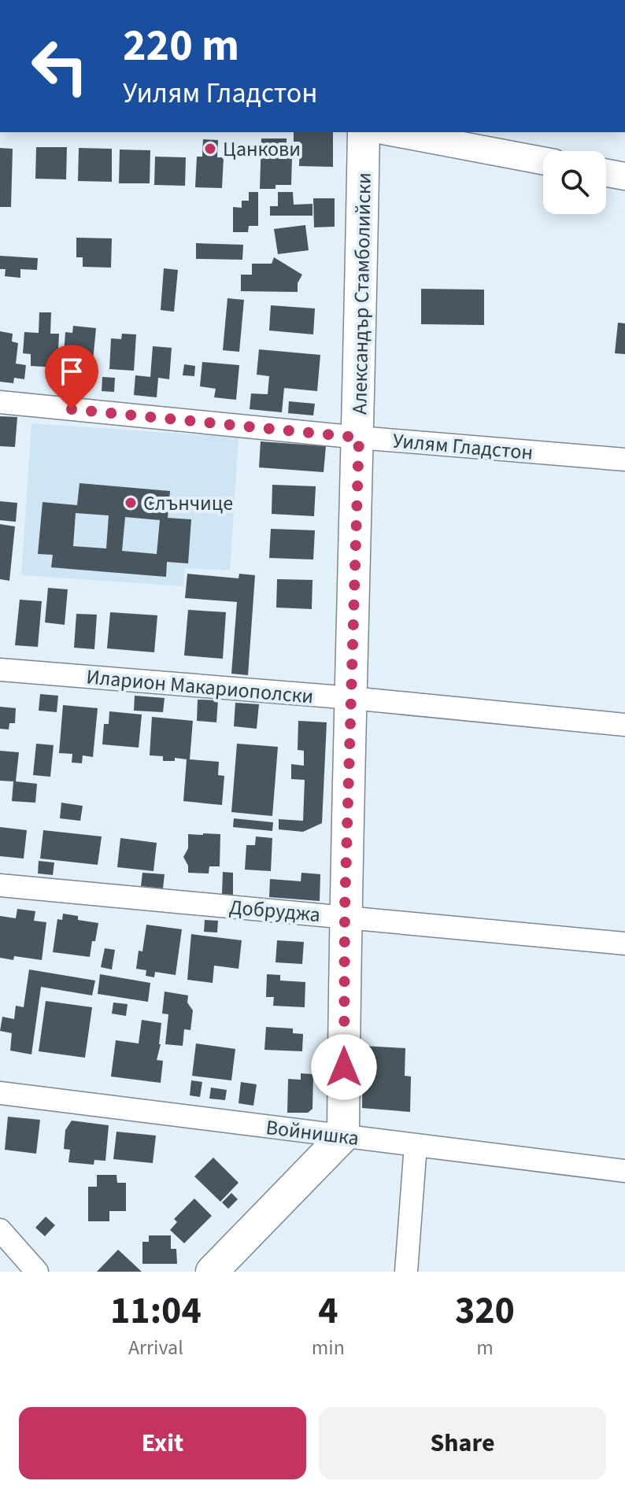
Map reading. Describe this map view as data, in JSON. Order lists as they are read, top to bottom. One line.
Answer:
{"streets":{"main road":["Александър Стамболийски"],"street":["Уилям Гладстон","Иларион Макариополски","Добруджа","Войнишка"]},"crossings":[["Александър Стамболийски","Уилям Гладстон"],["Александър Стамболийски","Иларион Макариополски"],["Александър Стамболийски","Добруджа"],["Александър Стамболийски","Войнишка"]],"places":["Цанкови","Слънчице"],"page":{"turn":["220 m","Уилям Гладстон"],"eta":["11:04","Arrival","4","min","320","m"],"buttons":["Exit","Share"]}}
